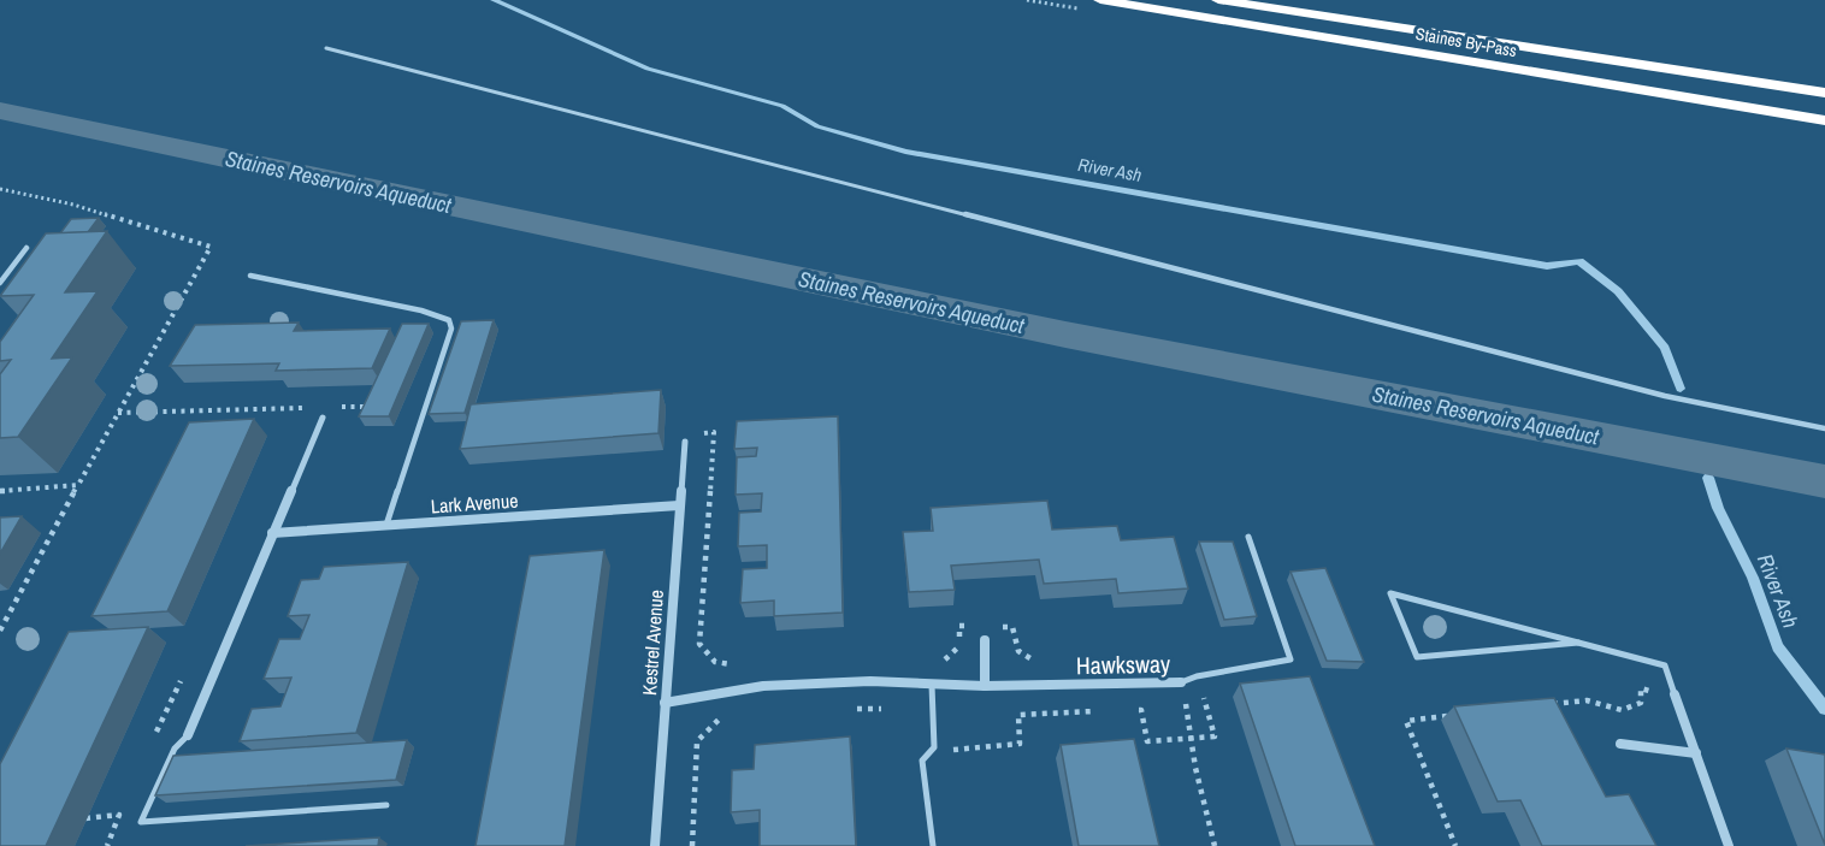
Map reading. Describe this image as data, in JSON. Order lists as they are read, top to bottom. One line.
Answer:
{"streets":{"highway":["Staines By-Pass"],"street":["Lark Avenue","Kestrel Avenue","Hawksway"]},"crossings":[["Lark Avenue","Kestrel Avenue"],["Kestrel Avenue","Hawksway"]],"water":["River Ash","Staines Reservoirs Aqueduct"]}
